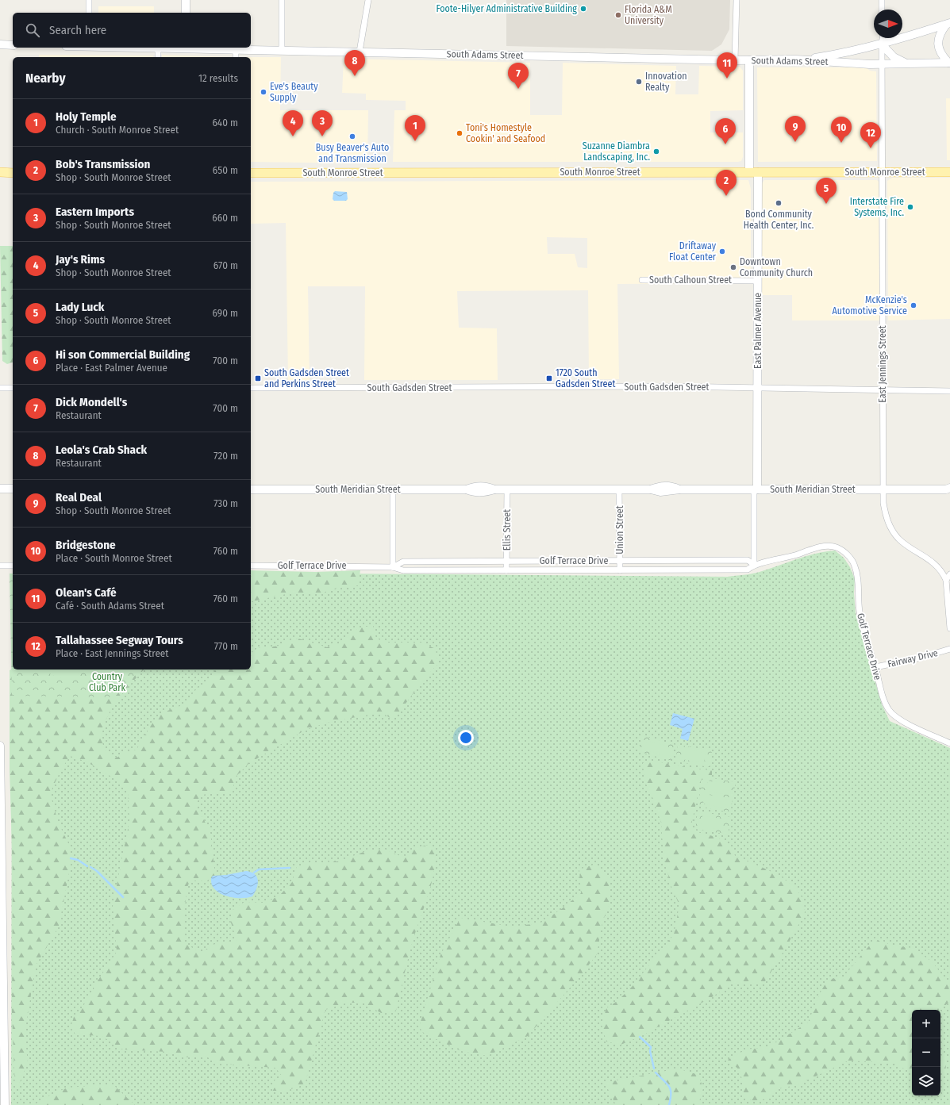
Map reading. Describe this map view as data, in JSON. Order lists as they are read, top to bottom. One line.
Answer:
{"streets":{"main road":["South Monroe Street"],"street":["South Adams Street","South Calhoun Street","East Palmer Avenue","East Jennings Street","South Gadsden Street","South Meridian Street","Ellis Street","Union Street","Golf Terrace Drive","Fairway Drive"]},"crossings":[["South Adams Street","East Palmer Avenue"],["South Adams Street","East Jennings Street"],["South Monroe Street","East Palmer Avenue"],["South Monroe Street","East Jennings Street"],["South Calhoun Street","East Palmer Avenue"],["East Palmer Avenue","South Gadsden Street"],["East Palmer Avenue","South Meridian Street"],["East Palmer Avenue","Golf Terrace Drive"],["East Jennings Street","South Gadsden Street"],["East Jennings Street","South Meridian Street"],["South Meridian Street","Ellis Street"],["South Meridian Street","Union Street"],["Ellis Street","Golf Terrace Drive"],["Union Street","Golf Terrace Drive"],["Golf Terrace Drive","Fairway Drive"]],"parks":["Country Club Park"],"places":{"other":["Foote-Hilyer Administrative Building","Florida A&M University","Innovation Realty","Eve's Beauty Supply","Toni's Homestyle Cookin' and Seafood","Busy Beaver's Auto and Transmission","Suzanne Diambra Landscaping, Inc.","Bond Community Health Center, Inc.","Interstate Fire Systems, Inc.","Driftaway Float Center","Downtown Community Church","McKenzie's Automotive Service"],"transit":["South Gadsden Street and Perkins Street","1720 South Gadsden Street"]},"north":"right","page":{"search":"Search here","pins":["8","11","7","3","4","1","9","10","6","12","2","5"],"heading":["Nearby","12 results"],"list":[{"mark":"1","name":"Holy Temple","note":"Church · South Monroe Street","value":"640 m"},{"mark":"2","name":"Bob's Transmission","note":"Shop · South Monroe Street","value":"650 m"},{"mark":"3","name":"Eastern Imports","note":"Shop · South Monroe Street","value":"660 m"},{"mark":"4","name":"Jay's Rims","note":"Shop · South Monroe Street","value":"670 m"},{"mark":"5","name":"Lady Luck","note":"Shop · South Monroe Street","value":"690 m"},{"mark":"6","name":"Hi son Commercial Building","note":"Place · East Palmer Avenue","value":"700 m"},{"mark":"7","name":"Dick Mondell's","note":"Restaurant","value":"700 m"},{"mark":"8","name":"Leola's Crab Shack","note":"Restaurant","value":"720 m"},{"mark":"9","name":"Real Deal","note":"Shop · South Monroe Street","value":"730 m"},{"mark":"10","name":"Bridgestone","note":"Place · South Monroe Street","value":"760 m"},{"mark":"11","name":"Olean's Café","note":"Café · South Adams Street","value":"760 m"},{"mark":"12","name":"Tallahassee Segway Tours","note":"Place · East Jennings Street","value":"770 m"}],"map_buttons":["+","−"]}}
